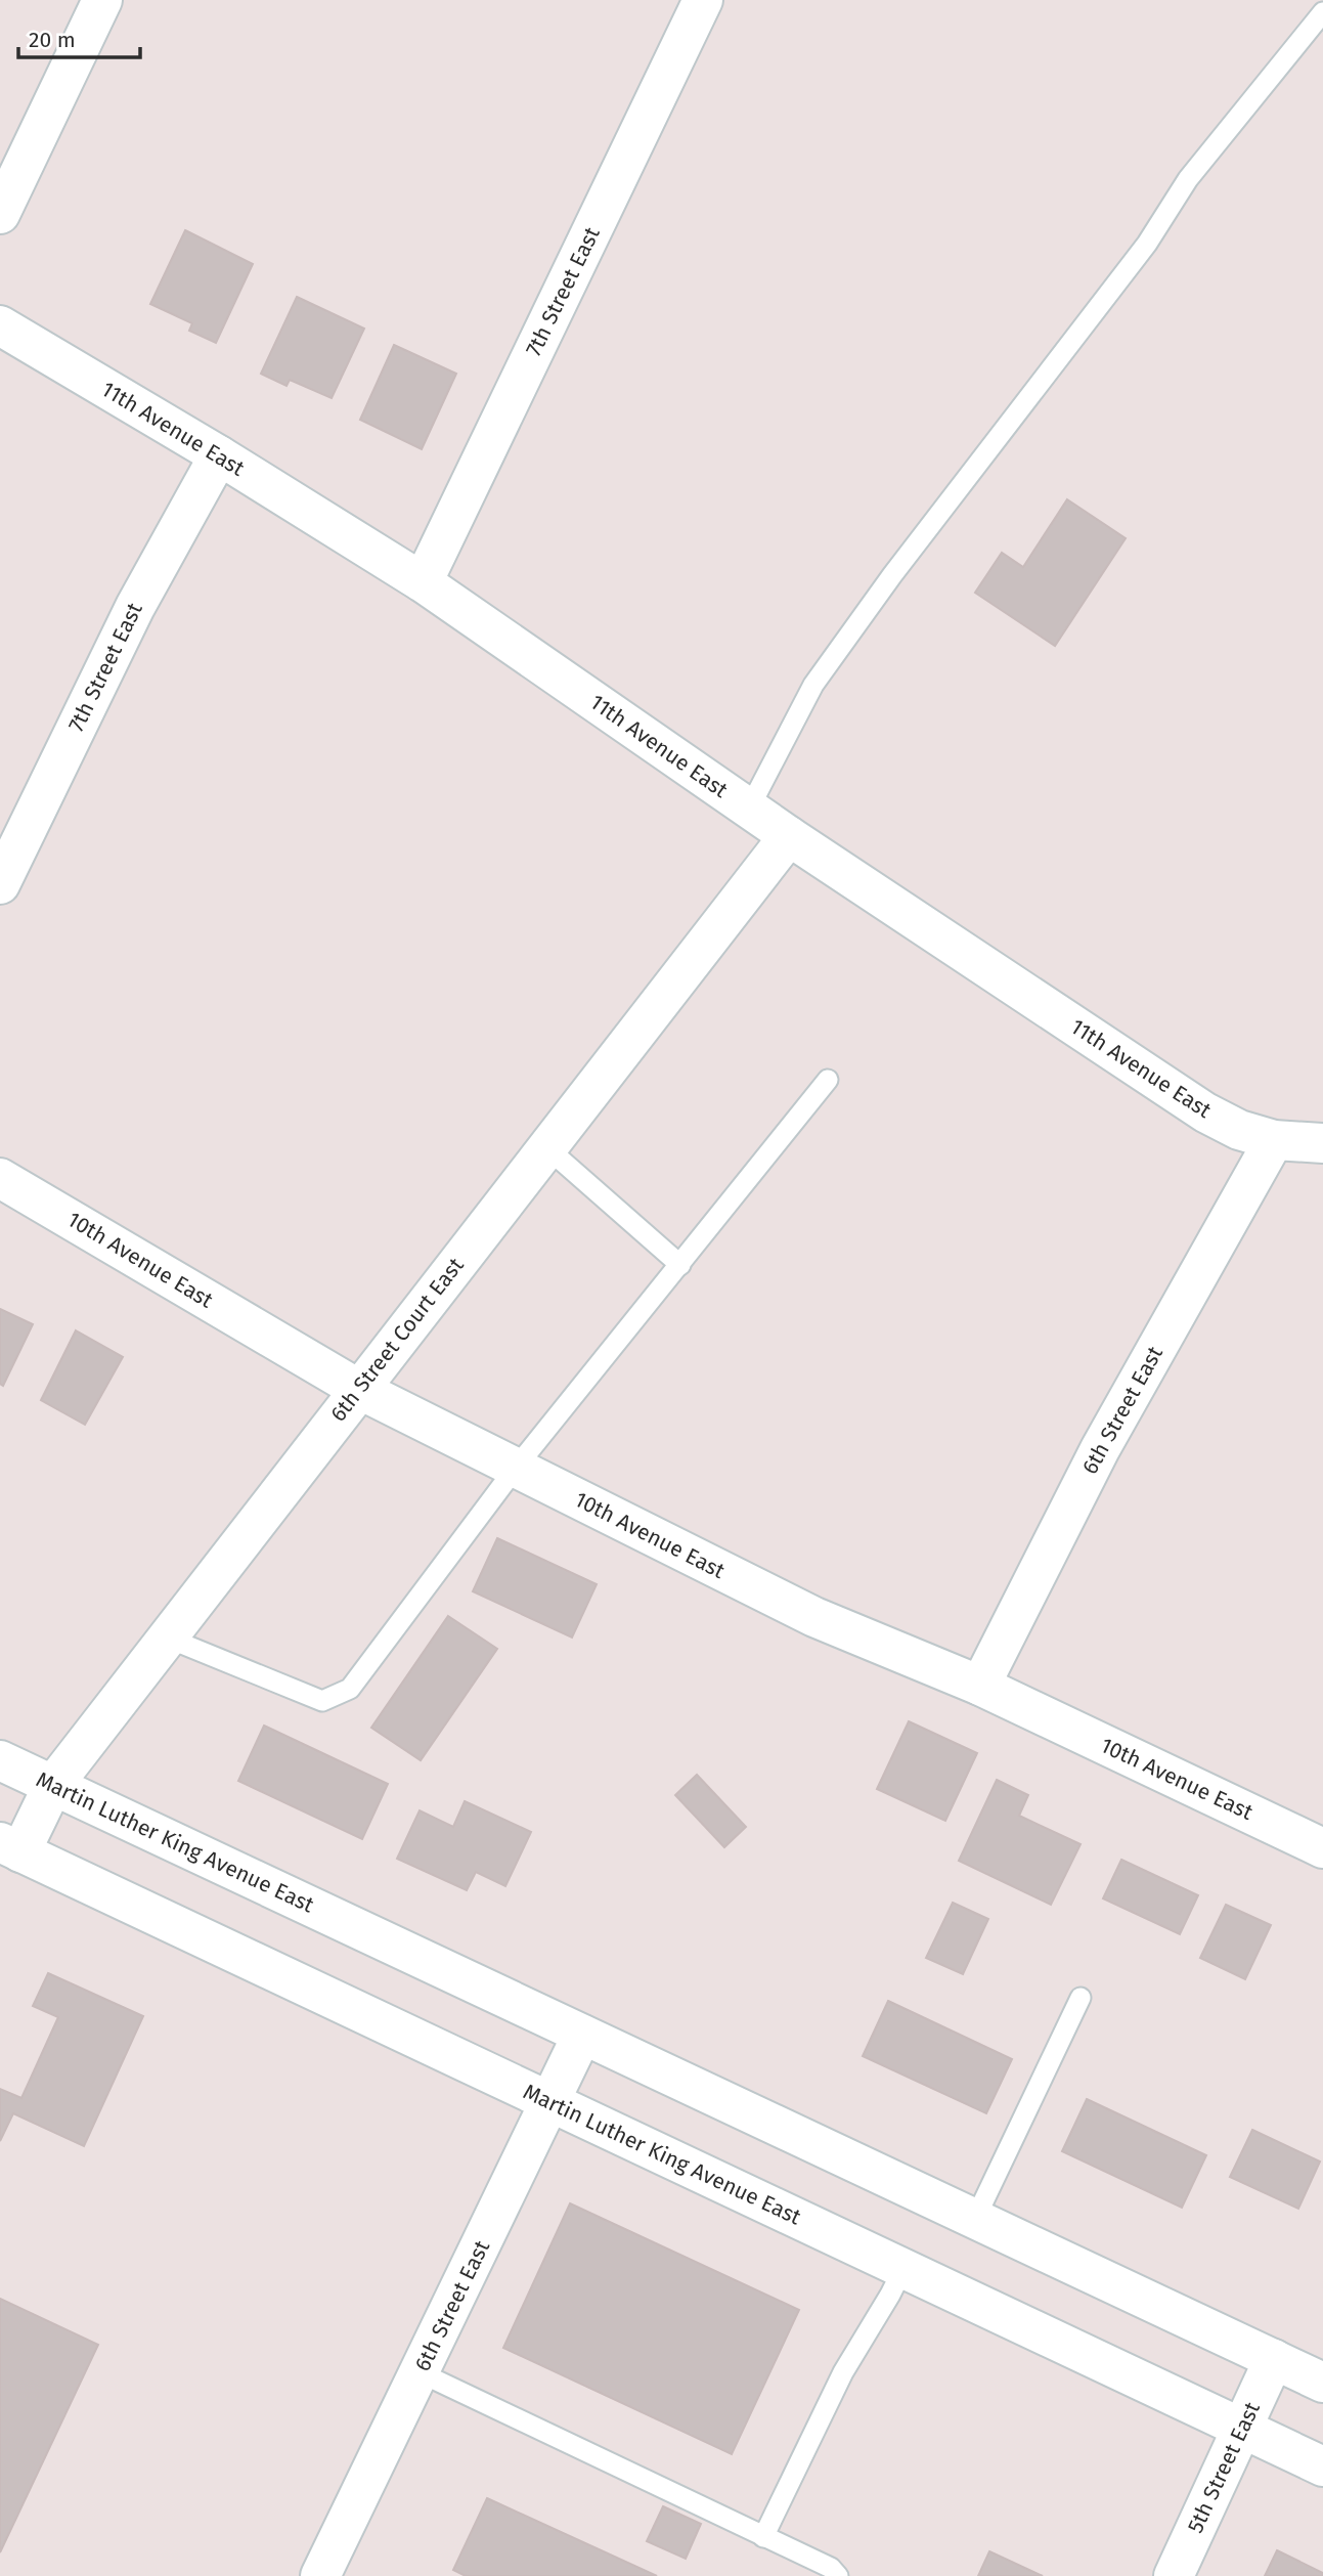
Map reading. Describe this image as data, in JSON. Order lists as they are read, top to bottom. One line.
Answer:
{"streets":{"street":["7th Street East","11th Avenue East","10th Avenue East","6th Street Court East","6th Street East","Martin Luther King Avenue East","5th Street East"]},"crossings":[["7th Street East","11th Avenue East"],["11th Avenue East","6th Street Court East"],["11th Avenue East","6th Street East"],["10th Avenue East","6th Street Court East"],["10th Avenue East","6th Street East"],["6th Street Court East","Martin Luther King Avenue East"],["6th Street East","Martin Luther King Avenue East"],["Martin Luther King Avenue East","5th Street East"]],"scale_bar":"20 m"}
